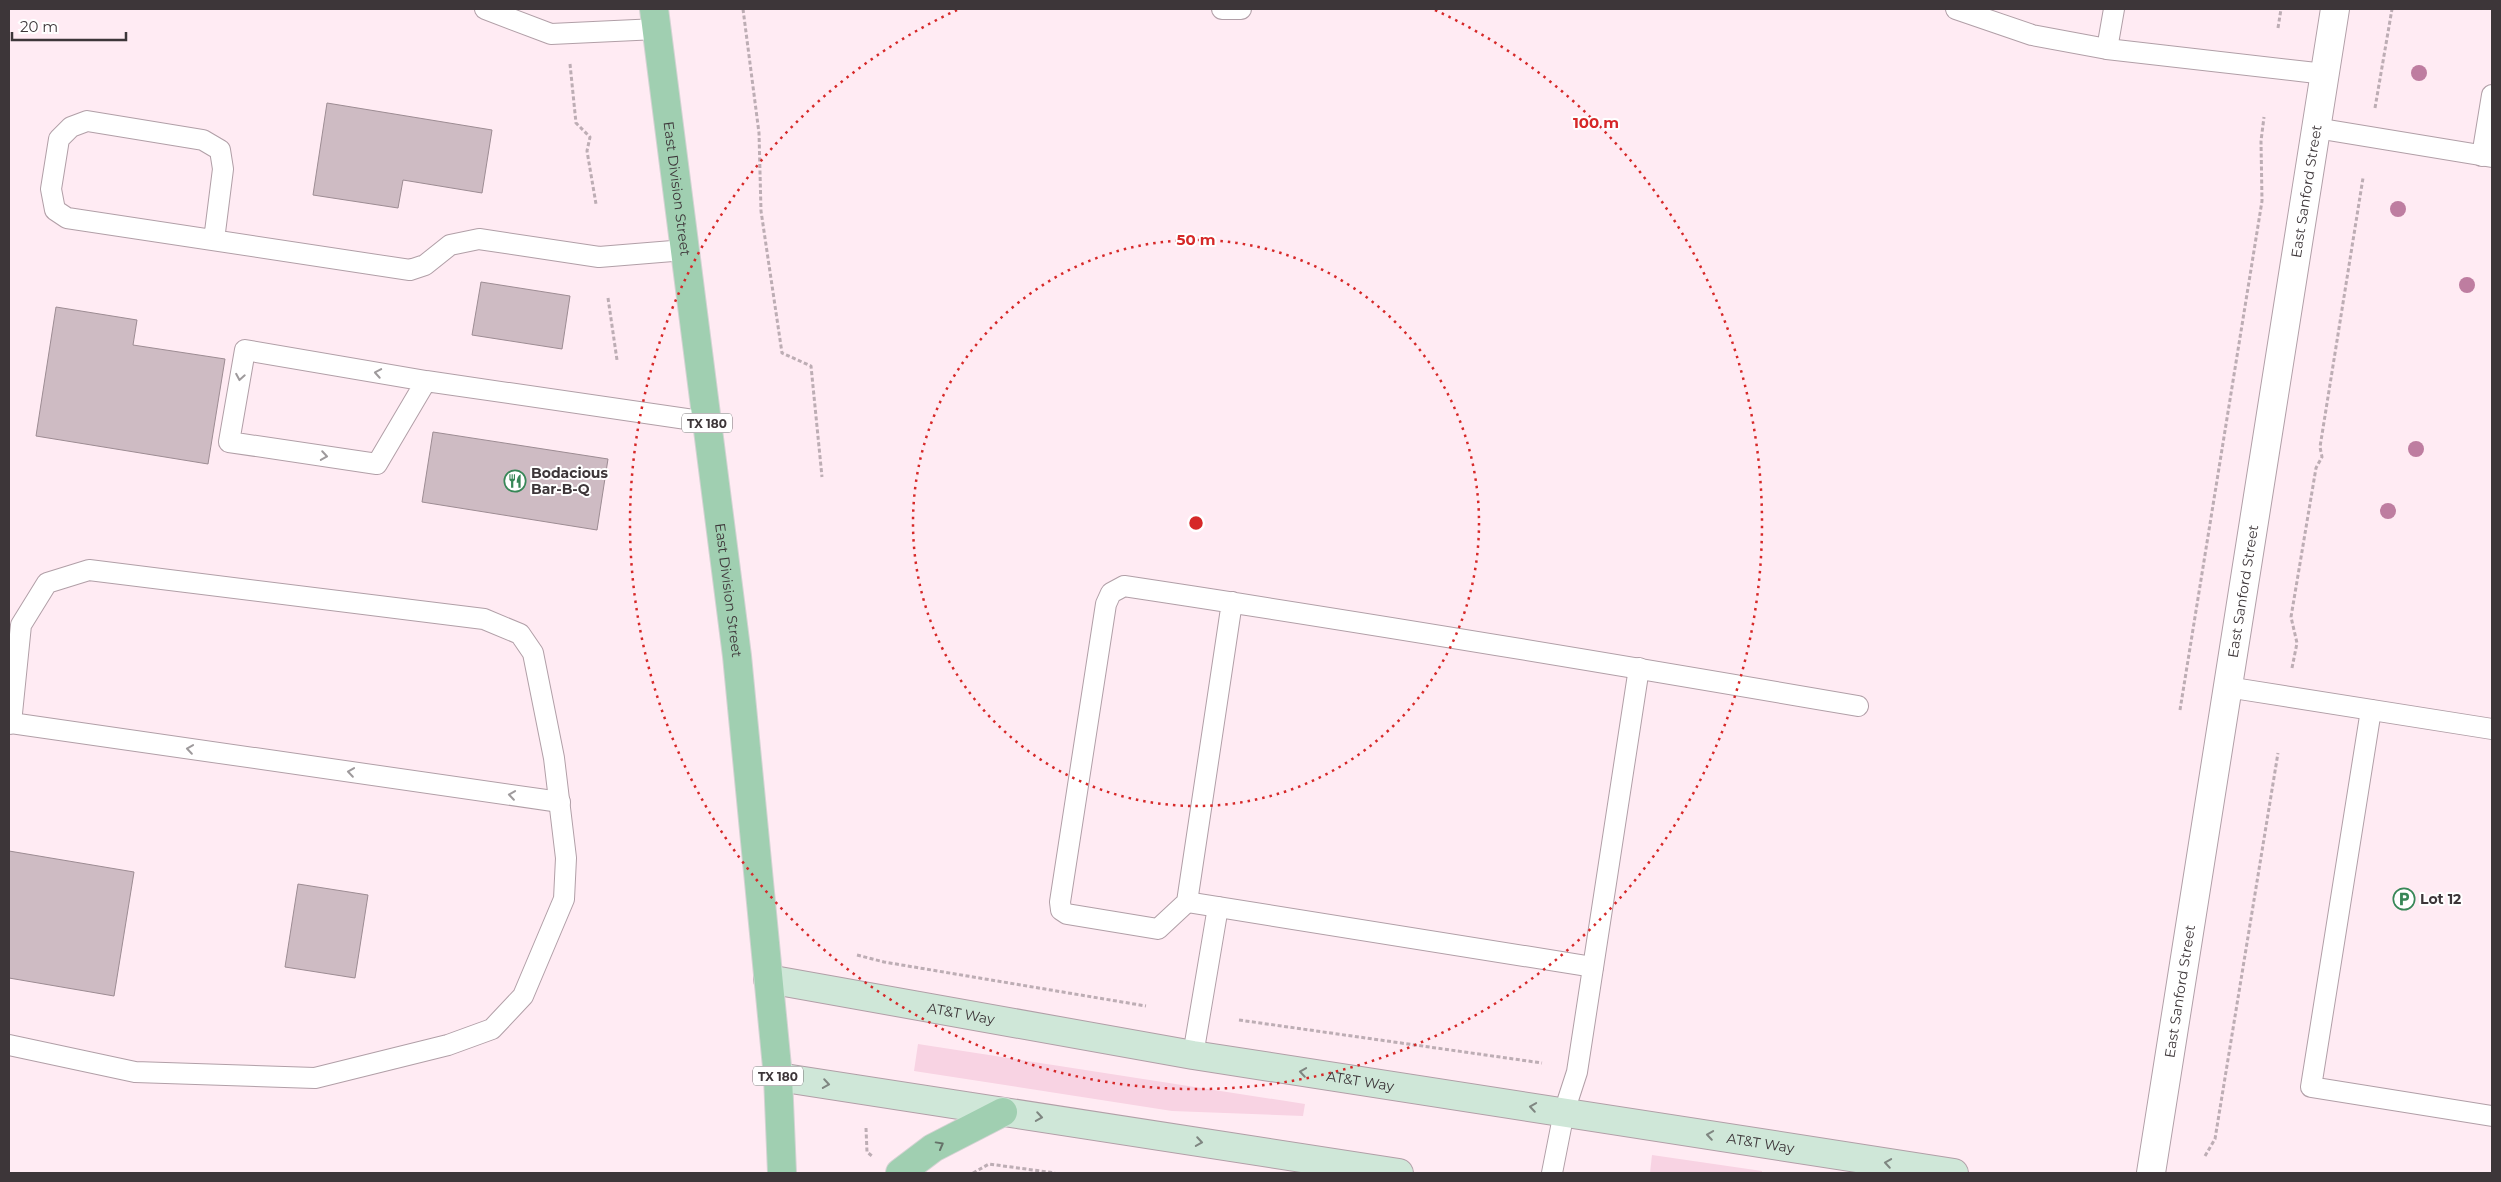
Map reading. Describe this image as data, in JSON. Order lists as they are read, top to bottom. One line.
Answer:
{"streets":{"main road":["East Division Street","TX 180","AT&T Way"],"street":["East Sanford Street"]},"crossings":[["East Division Street","AT&T Way"]],"one_way":["AT&T Way"],"places":{"restaurant":["Bodacious Bar-B-Q"],"parking":["Lot 12"]},"scale_bar":"20 m","rings":["100 m","50 m"]}
